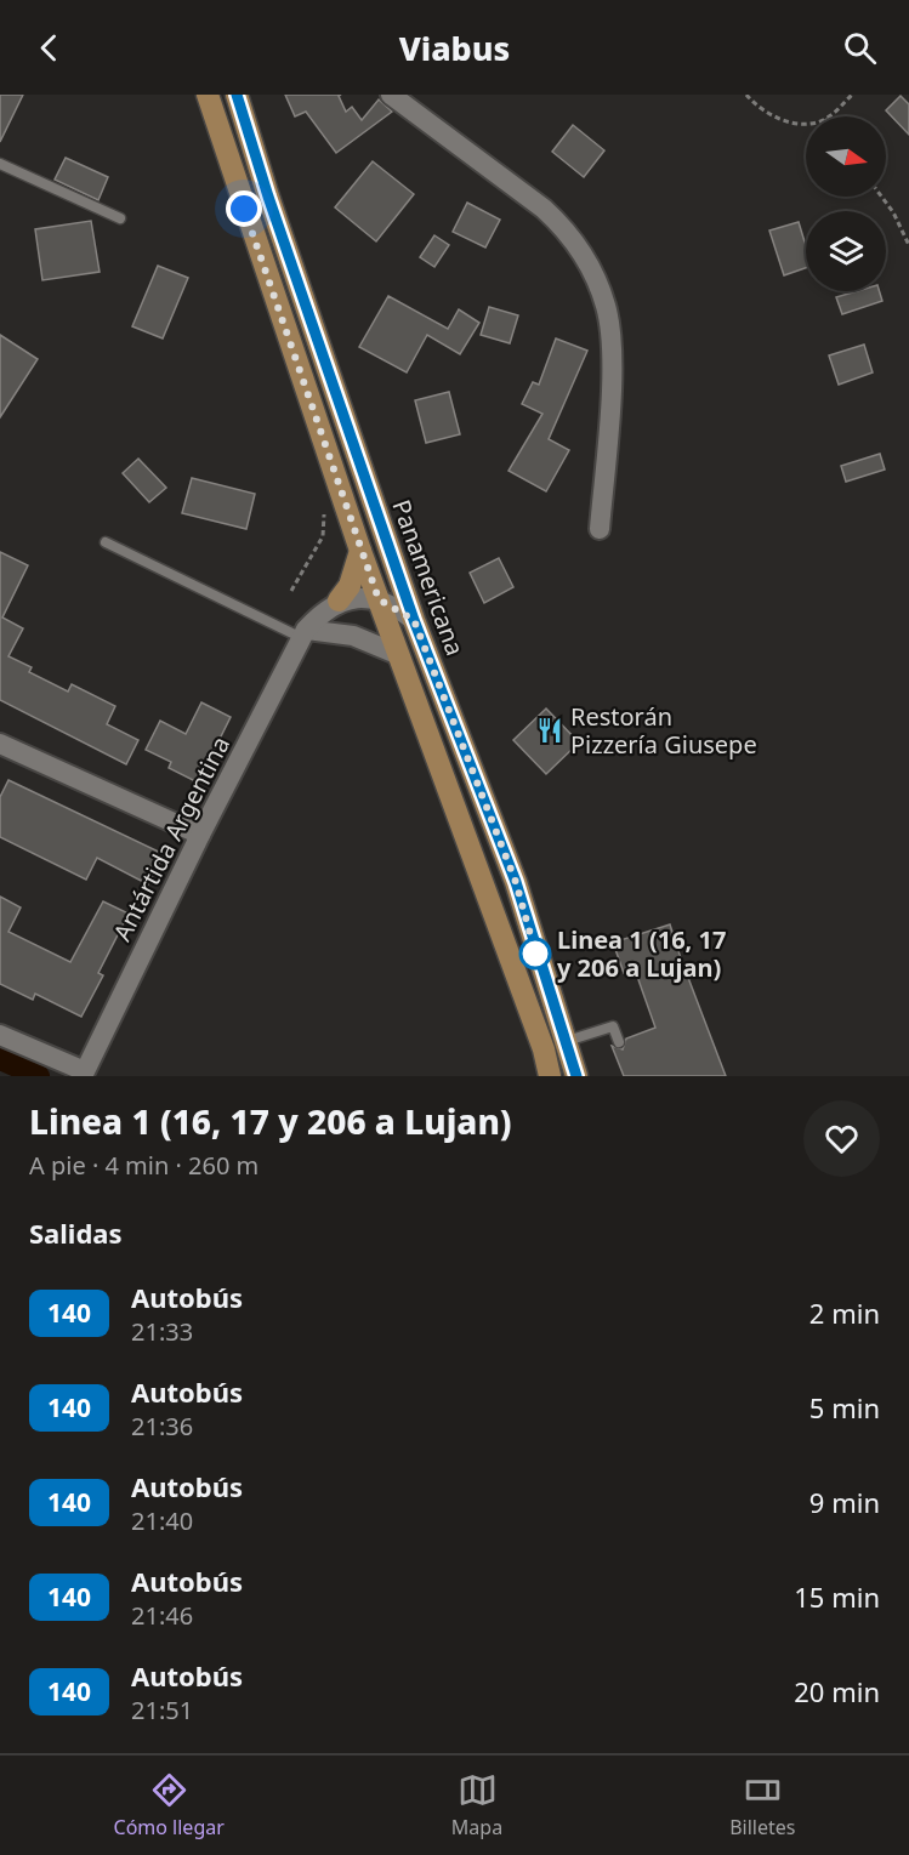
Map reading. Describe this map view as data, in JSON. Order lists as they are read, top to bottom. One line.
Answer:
{"streets":{"main road":["Panamericana"],"street":["Antártida Argentina"]},"places":{"restaurant":["Restorán Pizzería Giusepe"],"other":["Linea 1 (16, 17 y 206 a Lujan)"]},"lines":["bus line 140"],"north":"right","page":{"header":"Viabus","heading":[["Linea 1 (16, 17 y 206 a Lujan)","A pie · 4 min · 260 m"],"Salidas"],"list":[{"mark":"140","name":"Autobús","note":"21:33","value":"2 min"},{"mark":"140","name":"Autobús","note":"21:36","value":"5 min"},{"mark":"140","name":"Autobús","note":"21:40","value":"9 min"},{"mark":"140","name":"Autobús","note":"21:46","value":"15 min"},{"mark":"140","name":"Autobús","note":"21:51","value":"20 min"}],"tabs":["Cómo llegar","Mapa","Billetes"]}}
